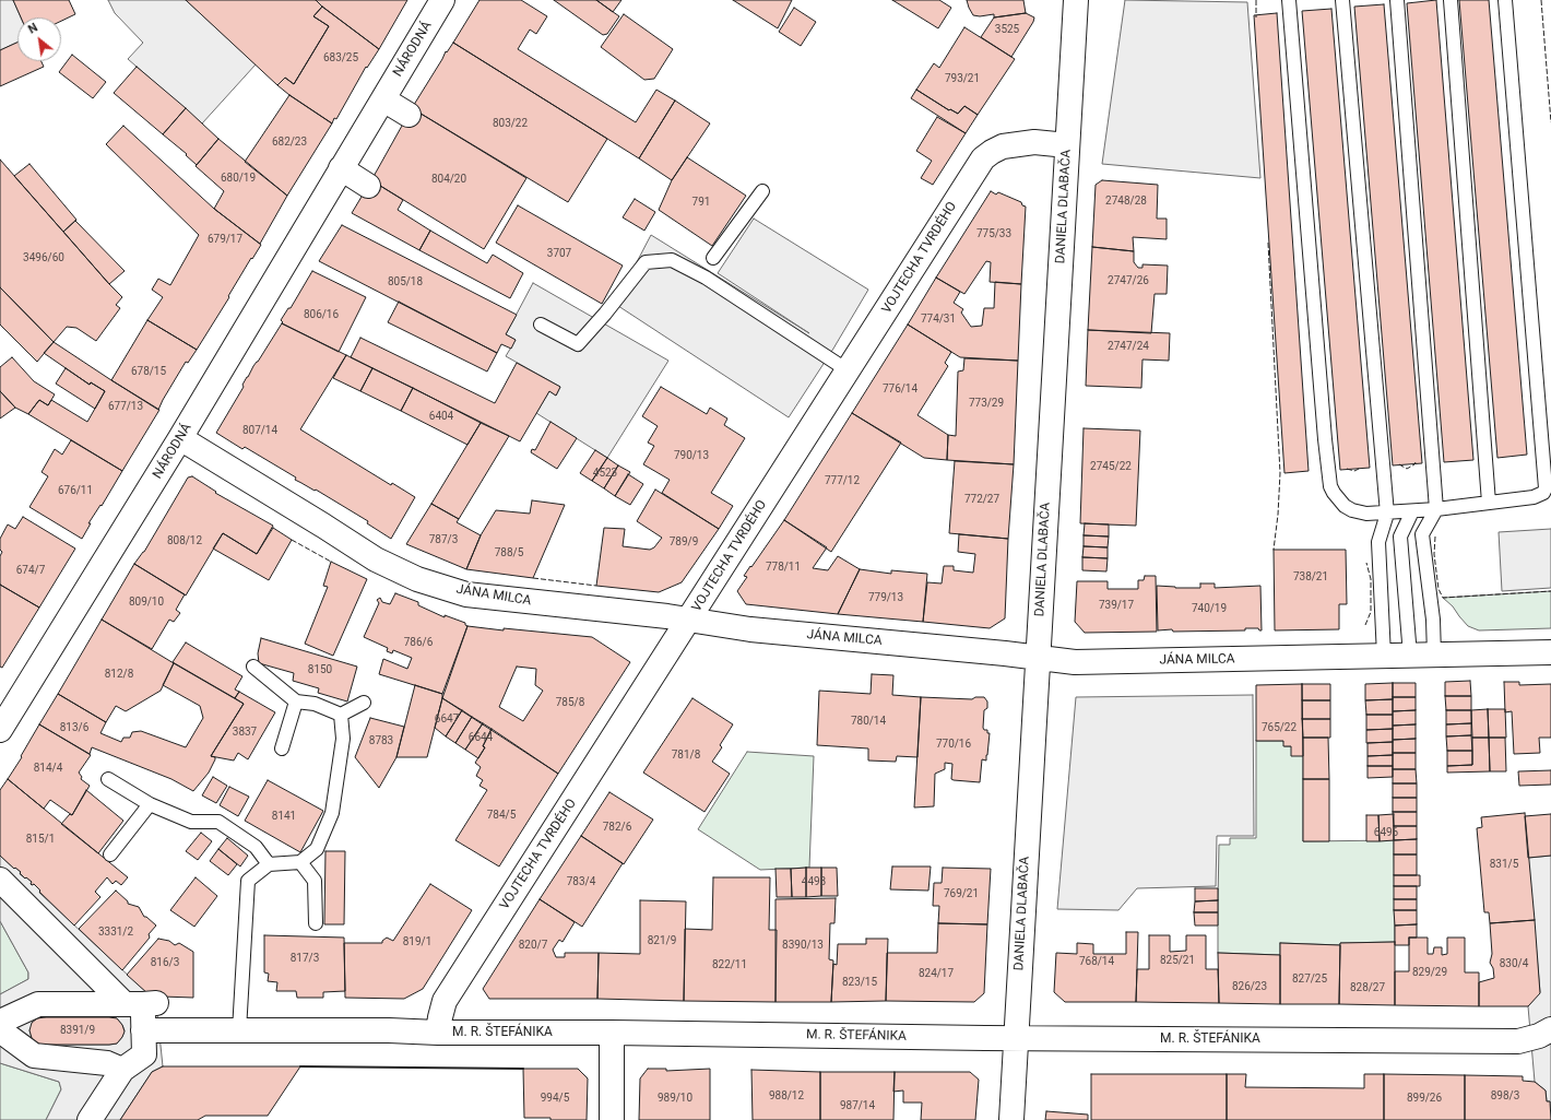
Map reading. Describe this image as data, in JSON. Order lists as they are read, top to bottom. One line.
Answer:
{"streets":{"street":["NÁRODNÁ","DANIELA DLABAČA","VOJTECHA TVRDÉHO","JÁNA MILCA","M. R. ŠTEFÁNIKA"]},"crossings":[["NÁRODNÁ","JÁNA MILCA"],["DANIELA DLABAČA","VOJTECHA TVRDÉHO"],["DANIELA DLABAČA","JÁNA MILCA"],["DANIELA DLABAČA","M. R. ŠTEFÁNIKA"],["VOJTECHA TVRDÉHO","JÁNA MILCA"],["VOJTECHA TVRDÉHO","M. R. ŠTEFÁNIKA"]],"house_numbers":["3525","683/25","793/21","803/22","682/23","680/19","804/20","2748/28","791","775/33","679/17","3707","3496/60","2747/26","805/18","806/16","774/31","2747/24","678/15","776/14","773/29","677/13","6404","807/14","790/13","2745/22","4523","777/12","676/11","772/27","787/3","808/12","789/9","788/5","778/11","674/7","738/21","779/13","809/10","739/17","740/19","786/6","8150","812/8","785/8","6647","780/14","813/6","765/22","3837","6644","8783","770/16","781/8","814/4","784/5","8141","782/6","6496","815/1","831/5","783/4","4498","769/21","3331/2","821/9","819/1","820/7","8390/13","817/3","825/21","768/14","816/3","830/4","822/11","829/29","824/17","827/25","823/15","826/23","828/27","8391/9","988/12","898/3","994/5","989/10","899/26","987/14"],"north":"top left"}
